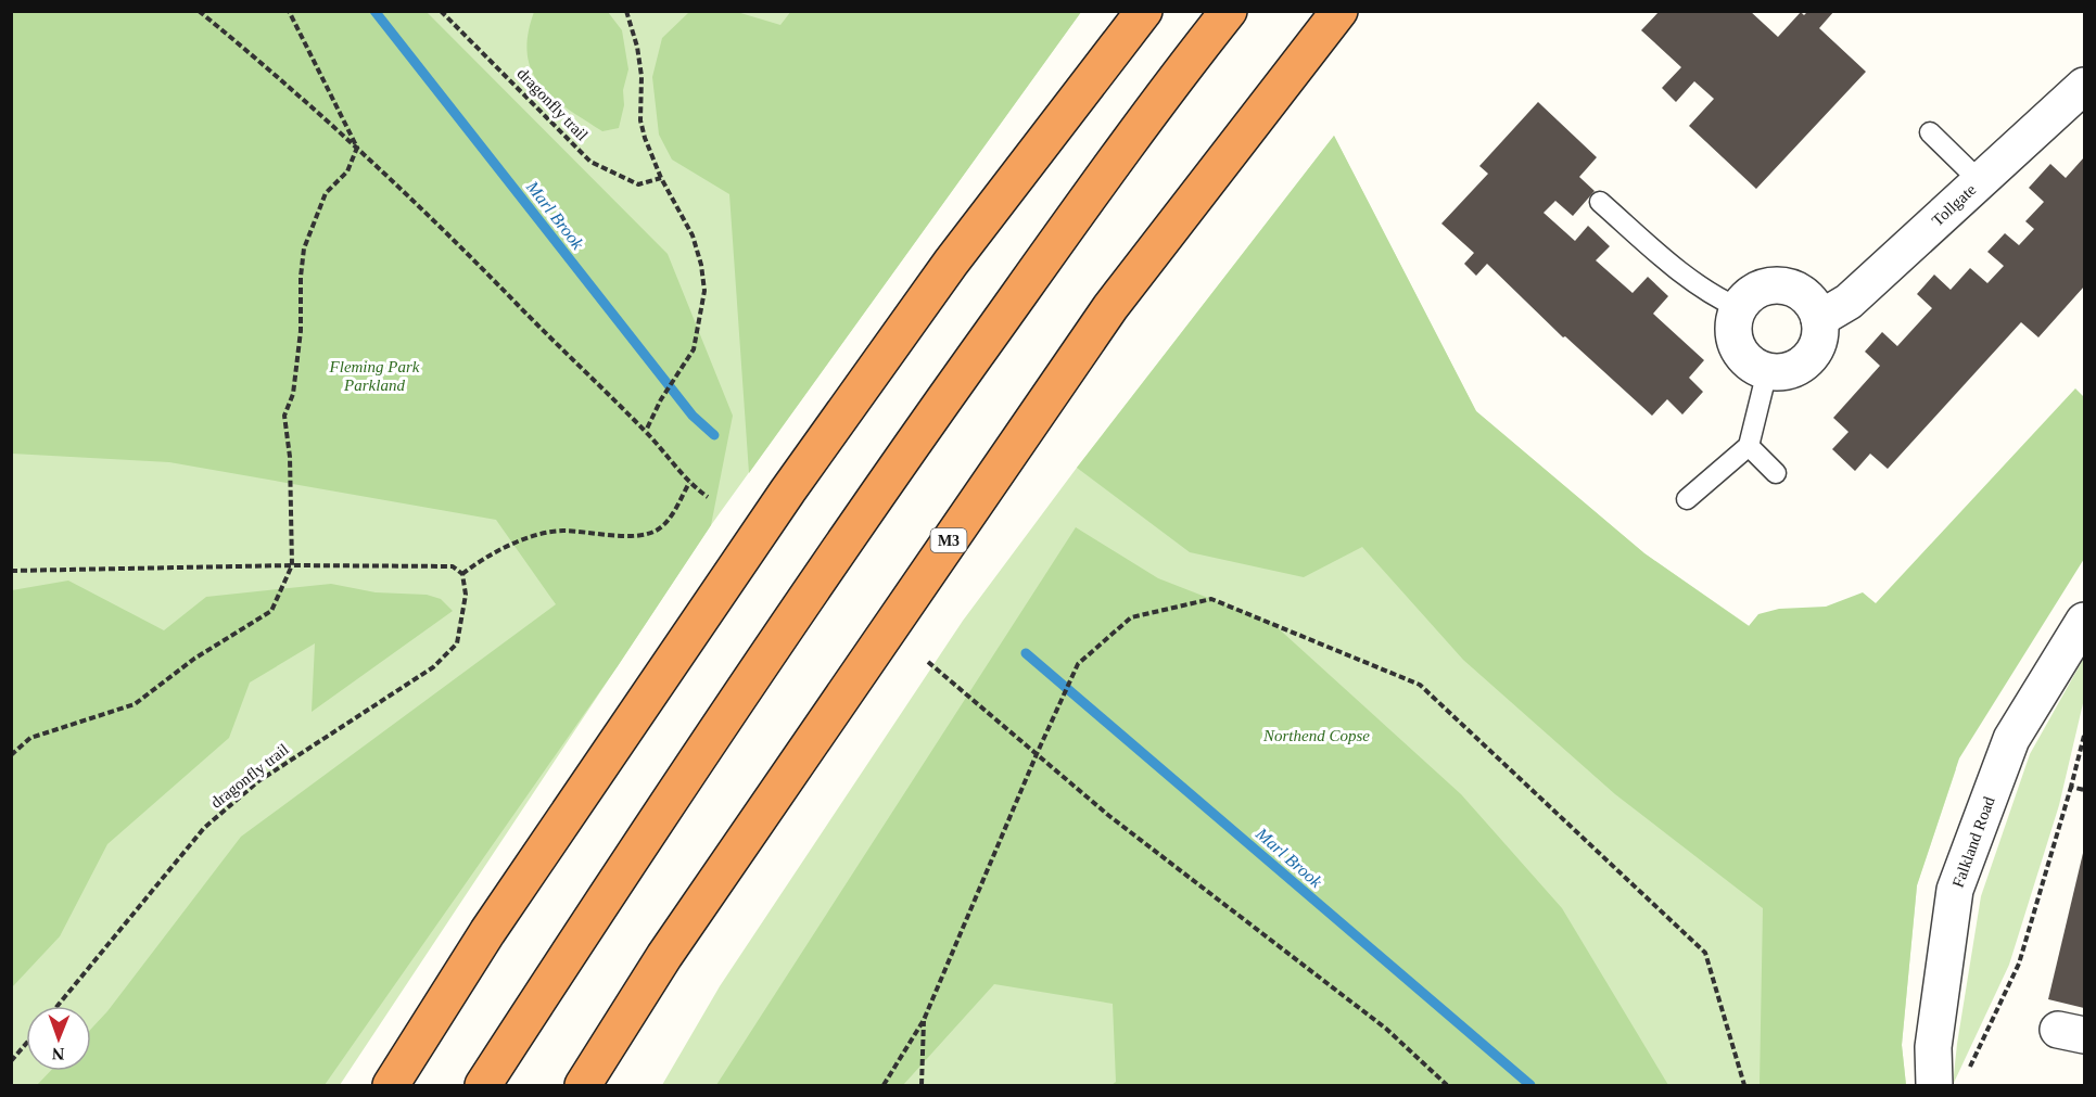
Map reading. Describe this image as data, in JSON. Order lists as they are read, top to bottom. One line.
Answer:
{"streets":{"highway":["M3"],"street":["Tollgate","Falkland Road"],"path":["dragonfly trail"]},"water":["Marl Brook"],"parks":["Fleming Park Parkland","Northend Copse"],"north":"bottom"}
